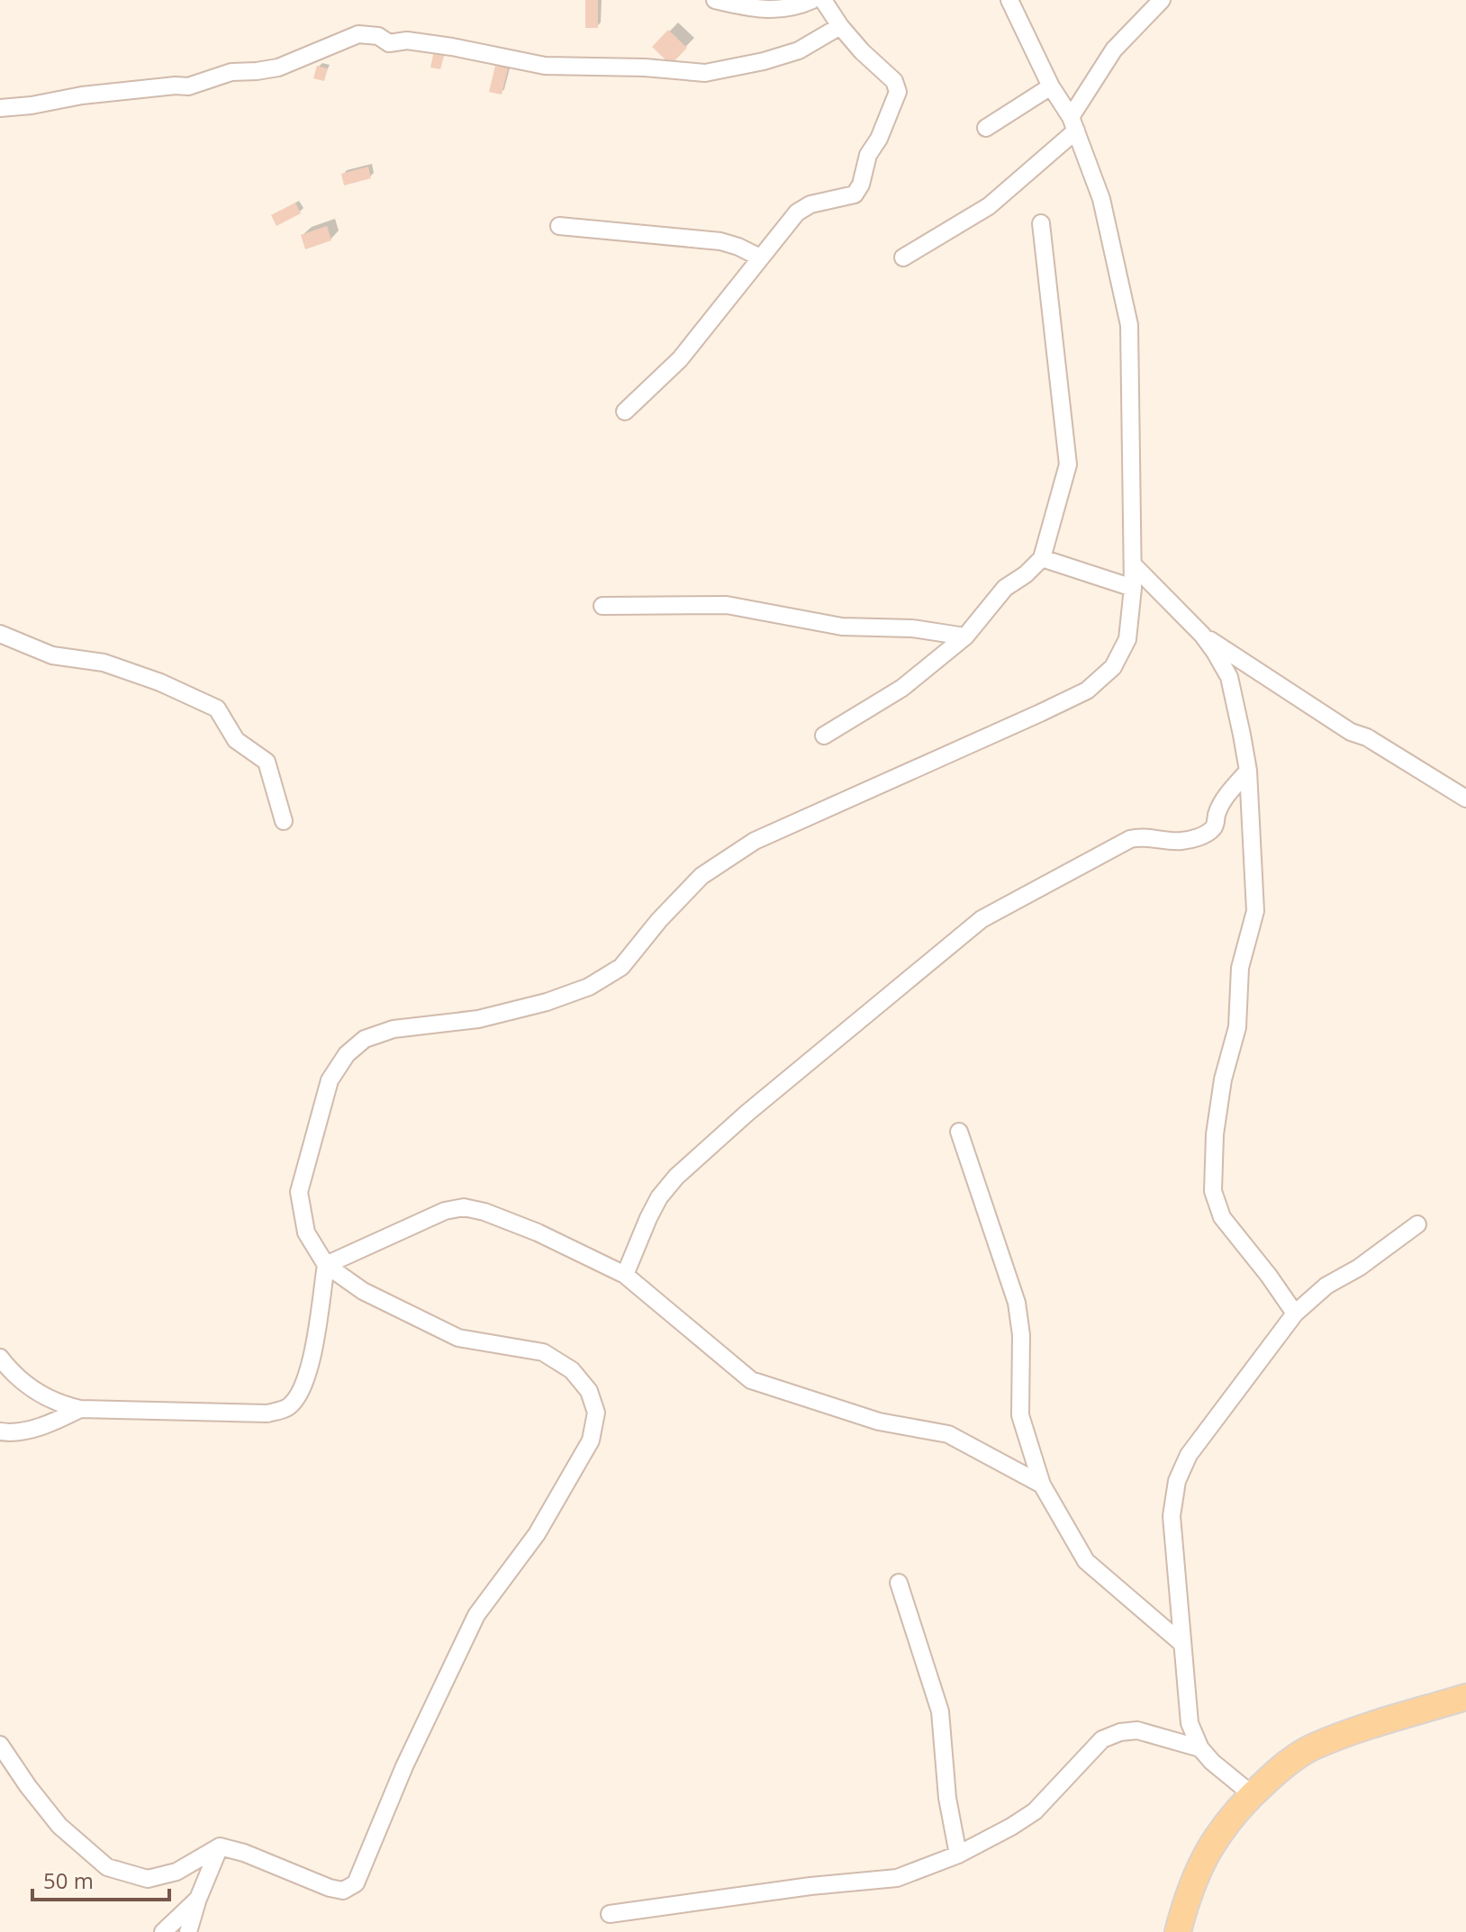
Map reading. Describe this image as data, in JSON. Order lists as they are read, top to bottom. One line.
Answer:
{"scale_bar":"50 m"}
